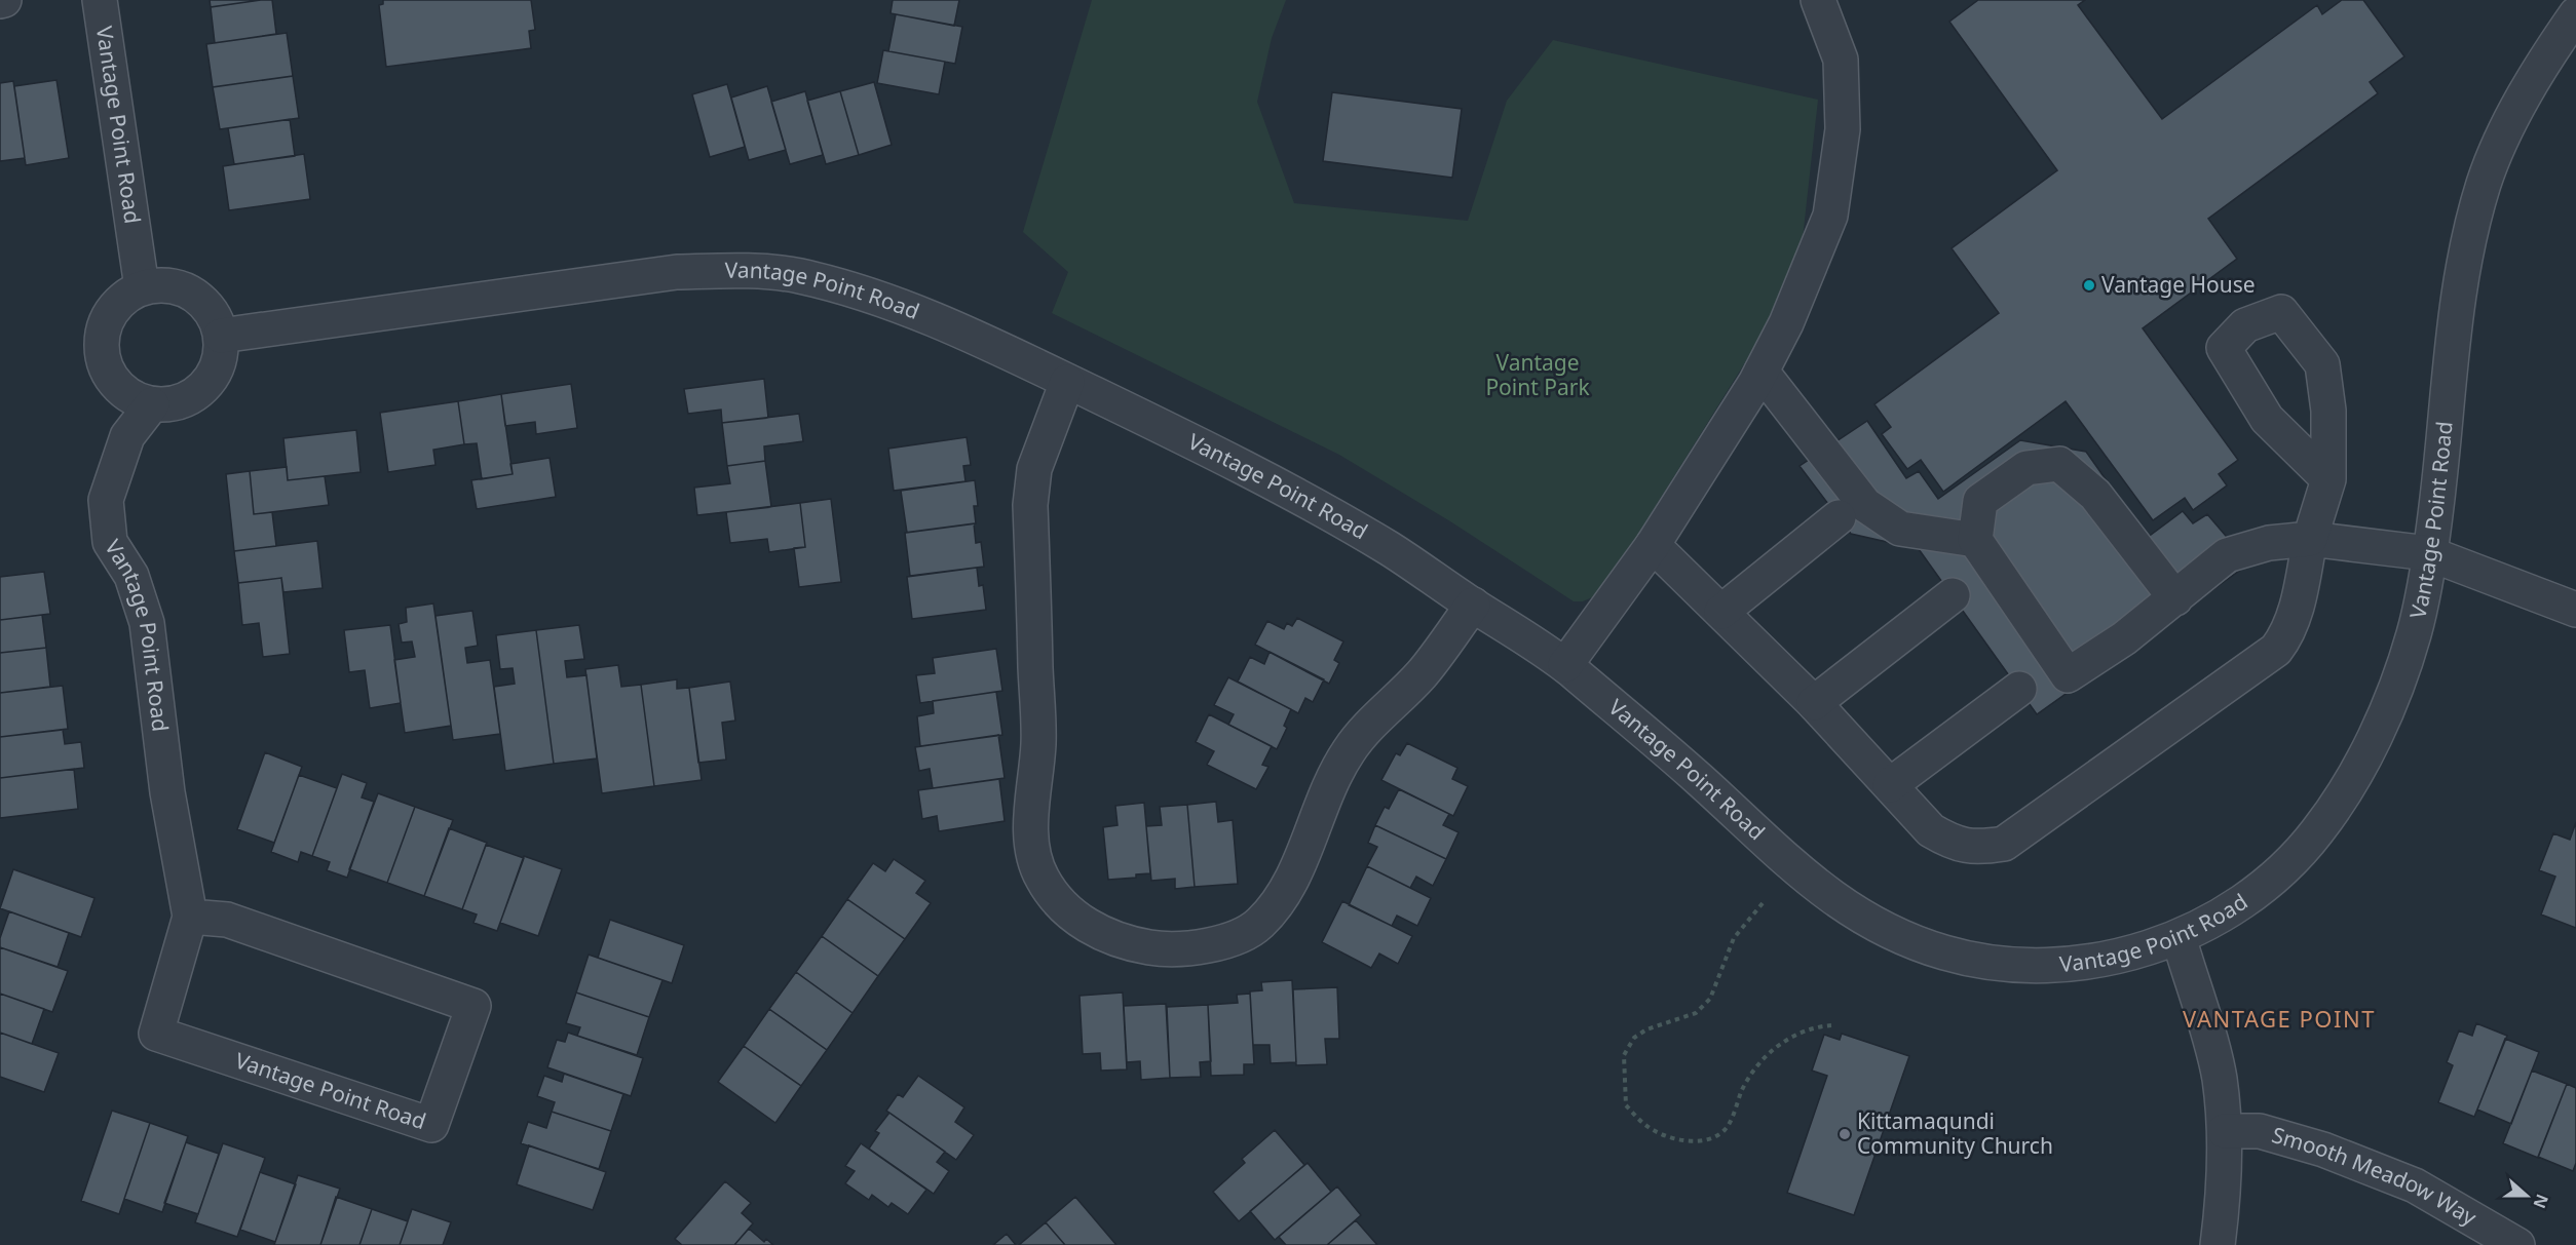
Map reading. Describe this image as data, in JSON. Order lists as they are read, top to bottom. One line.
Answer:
{"streets":{"street":["Vantage Point Road","Smooth Meadow Way"]},"districts":["VANTAGE POINT"],"parks":["Vantage Point Park"],"places":["Vantage House","Kittamaqundi Community Church"],"north":"right"}
